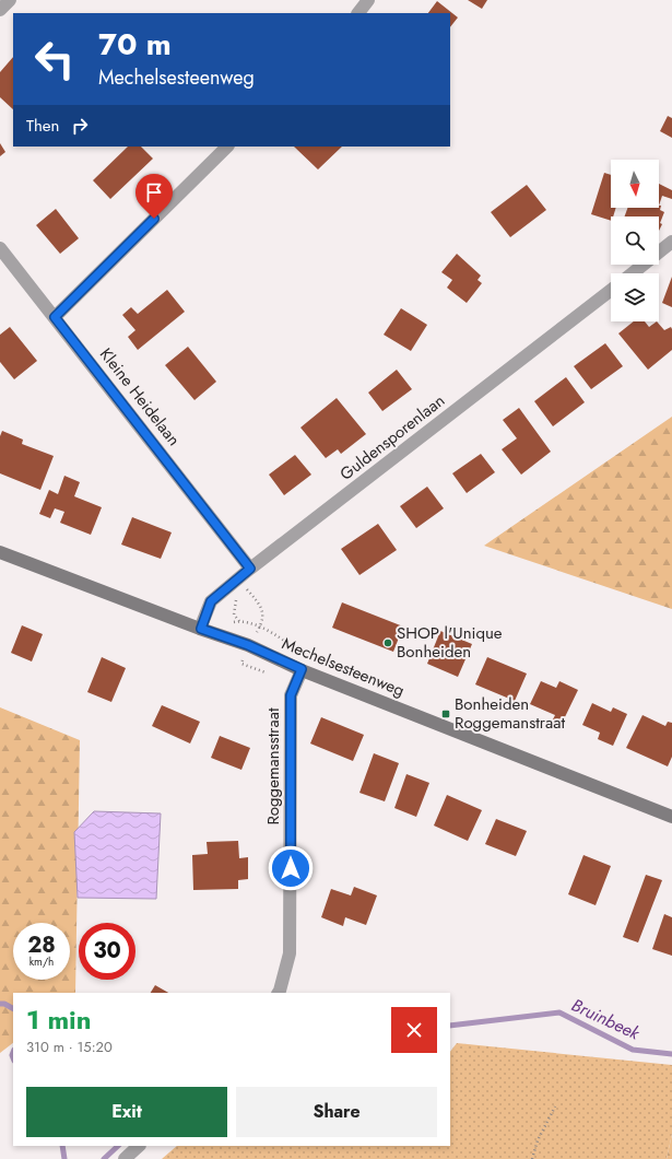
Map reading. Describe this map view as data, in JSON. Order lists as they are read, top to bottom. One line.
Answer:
{"streets":{"street":["Kleine Heidelaan","Guldensporenlaan","Mechelsesteenweg","Roggemansstraat"]},"crossings":[["Kleine Heidelaan","Guldensporenlaan"],["Guldensporenlaan","Mechelsesteenweg"],["Mechelsesteenweg","Roggemansstraat"]],"water":["Bruinbeek"],"places":{"other":["SHOP l'Unique Bonheiden"],"transit":["Bonheiden Roggemanstraat"]},"north":"bottom","page":{"turn":["70 m","Mechelsesteenweg"],"then":"Then","speed":"28 km/h","limit":"30","heading":["1 min","310 m · 15:20"],"buttons":["Exit","Share"]}}
